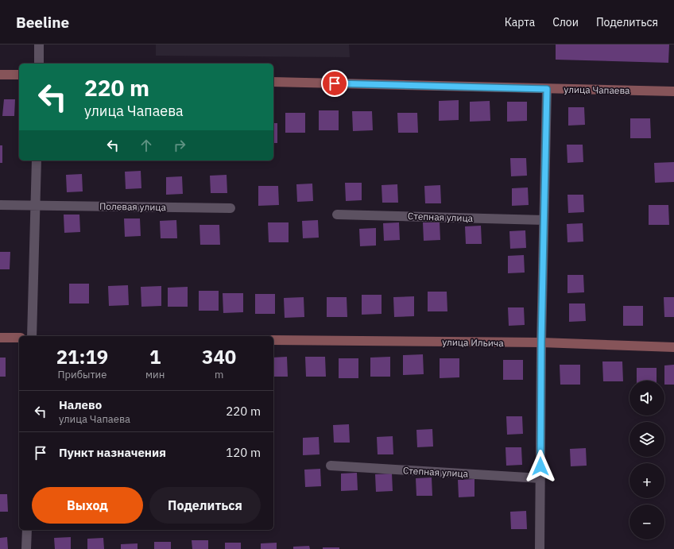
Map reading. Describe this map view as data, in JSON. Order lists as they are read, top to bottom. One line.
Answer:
{"streets":{"street":["улица Чапаева","Полевая улица","Степная улица","улица Ильича"]},"page":{"header":"Beeline","nav":["Карта","Слои","Поделиться"],"turn":["220 m","улица Чапаева"],"eta":["21:19","Прибытие","1","мин","340","m"],"map_buttons":["+","−"],"list":[{"name":"Налево","note":"улица Чапаева","value":"220 m"},{"name":"Пункт назначения","value":"120 m"}],"buttons":["Выход","Поделиться"]}}
